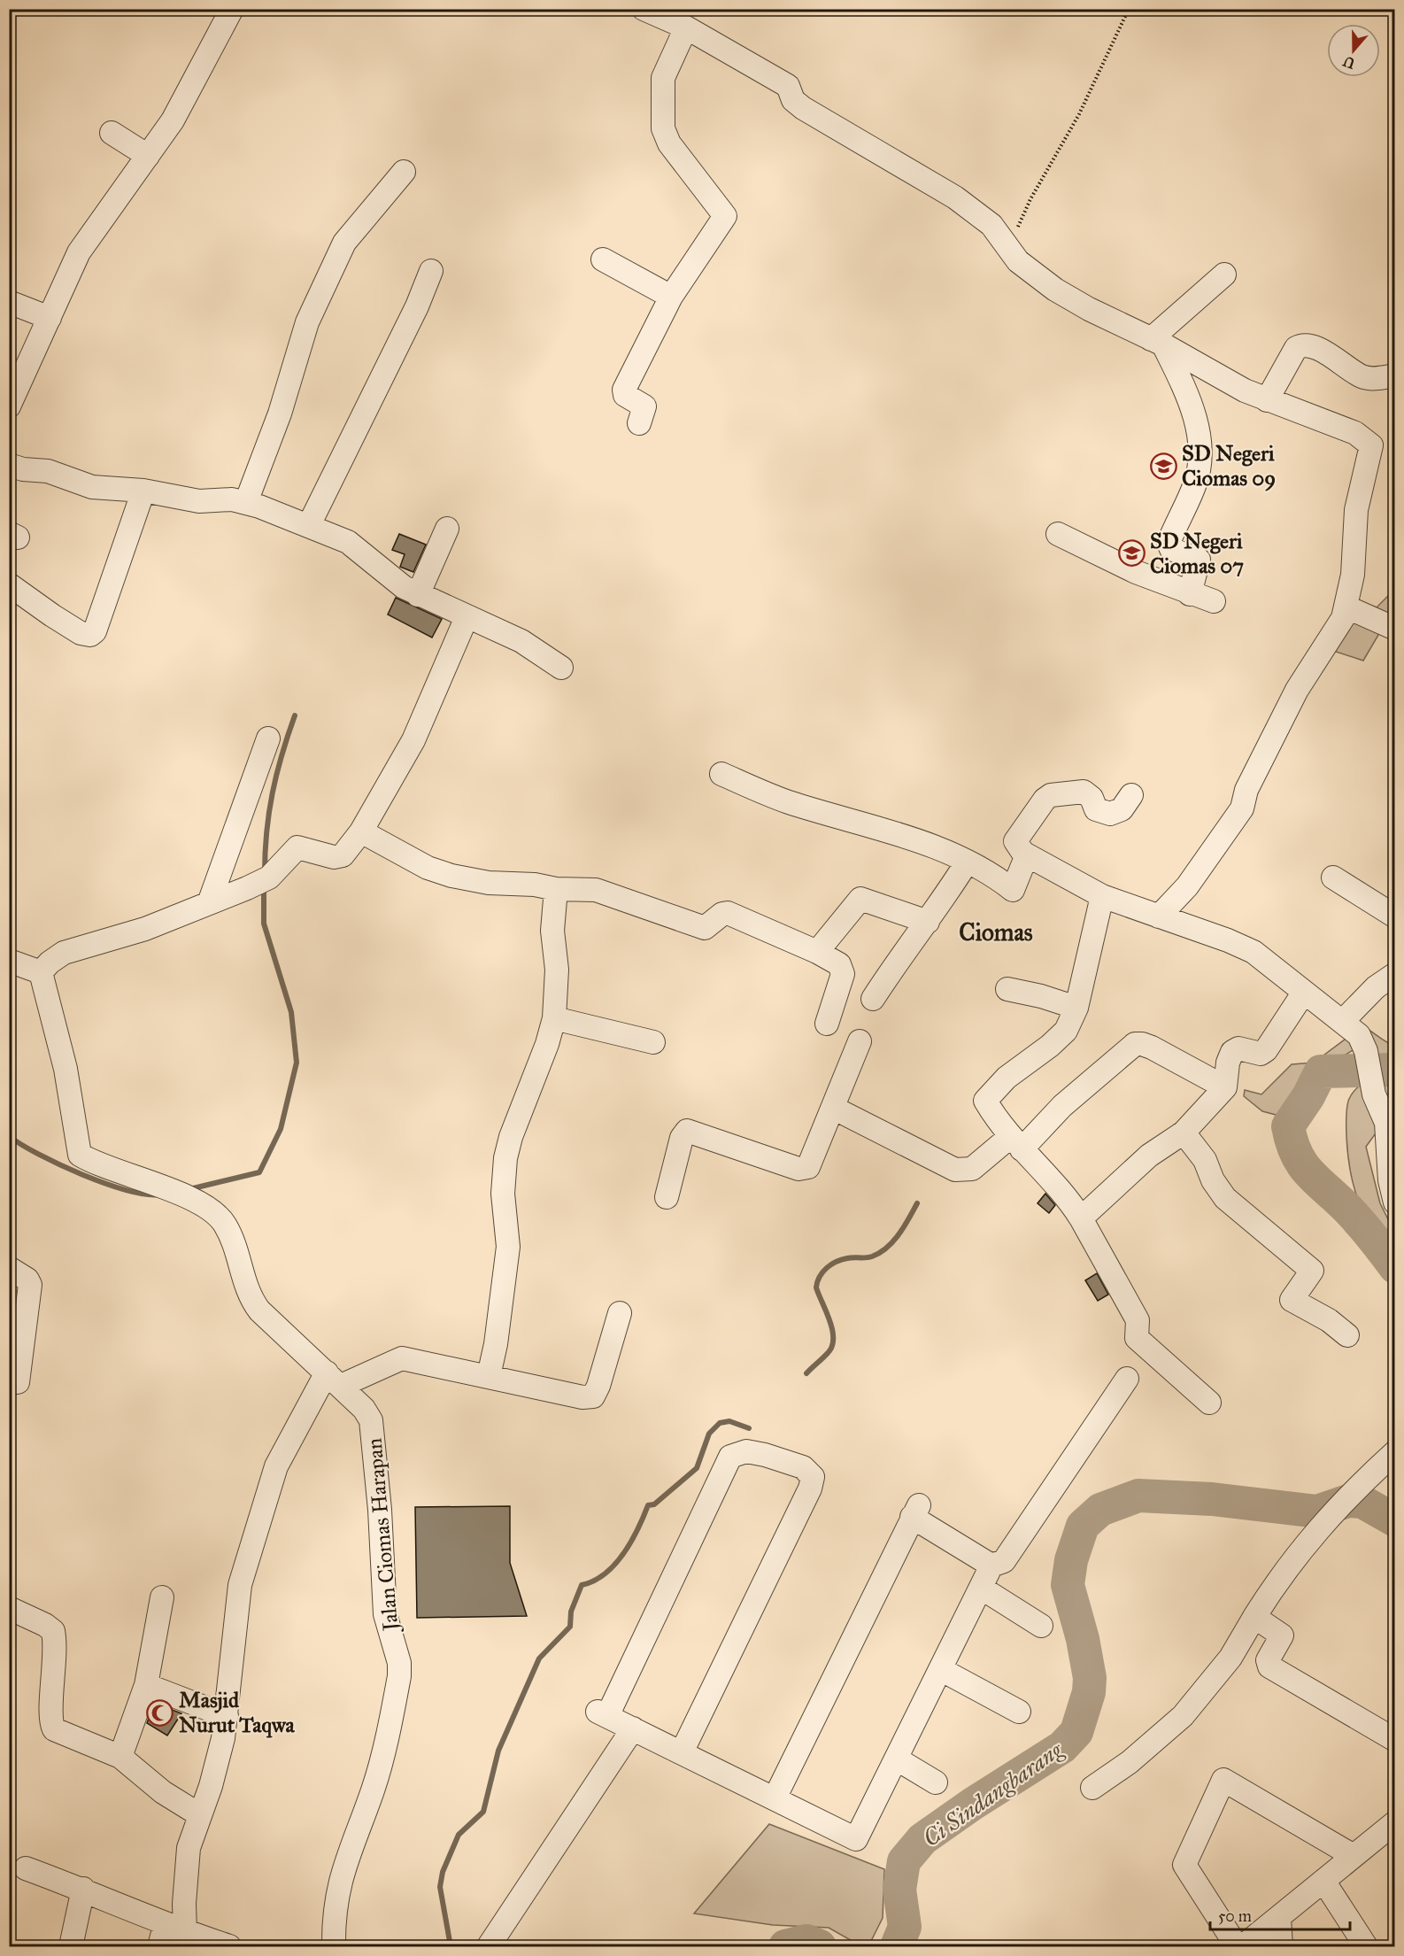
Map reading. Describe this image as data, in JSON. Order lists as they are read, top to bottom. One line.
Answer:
{"streets":{"street":["Jalan Ciomas Harapan"]},"districts":["Ciomas"],"water":["Ci Sindangbarang"],"places":{"school or university":["SD Negeri Ciomas 09","SD Negeri Ciomas 07"],"mosque":["Masjid Nurut Taqwa"]},"scale_bar":"50 m","north":"bottom"}
